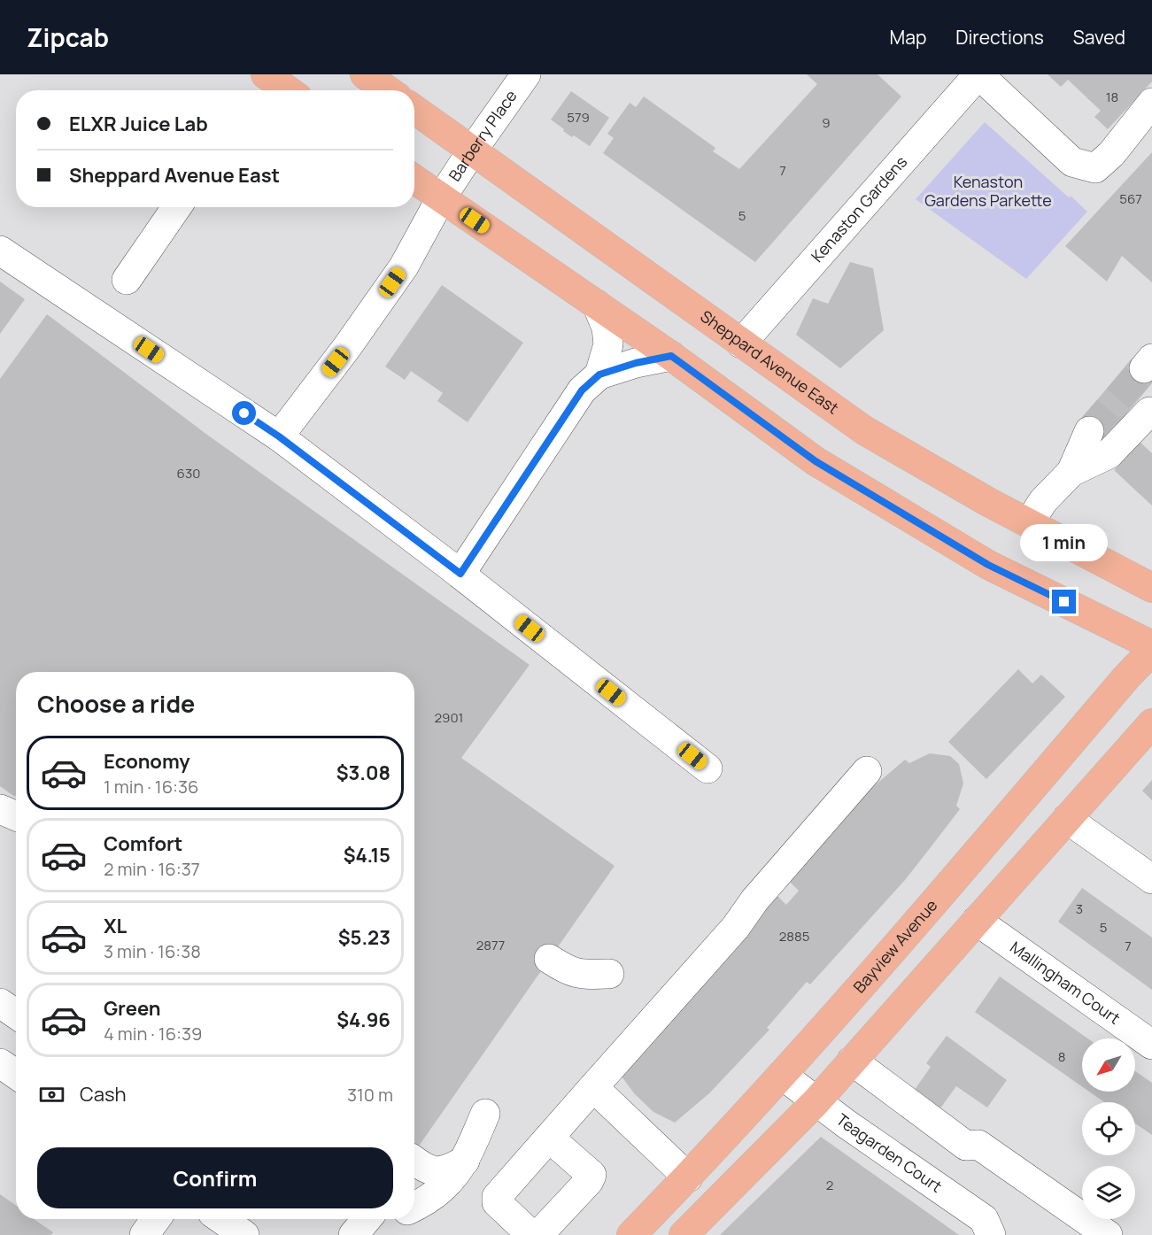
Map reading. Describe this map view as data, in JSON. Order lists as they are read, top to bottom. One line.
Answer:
{"streets":{"main road":["Sheppard Avenue East","Bayview Avenue"],"street":["Barberry Place","Kenaston Gardens","Mallingham Court","Teagarden Court"]},"crossings":[["Barberry Place","Sheppard Avenue East"],["Kenaston Gardens","Sheppard Avenue East"],["Bayview Avenue","Teagarden Court"]],"parks":["Kenaston Gardens Parkette"],"house_numbers":["18","579","9","7","567","5","630","2901","3","5","2885","2877","7","8","2"],"north":"bottom left","page":{"header":"Zipcab","nav":["Map","Directions","Saved"],"banner":["ELXR Juice Lab","Sheppard Avenue East"],"bubble":"1 min","heading":"Choose a ride","list":[{"name":"Economy","note":"1 min · 16:36","value":"$3.08"},{"name":"Comfort","note":"2 min · 16:37","value":"$4.15"},{"name":"XL","note":"3 min · 16:38","value":"$5.23"},{"name":"Green","note":"4 min · 16:39","value":"$4.96"}],"pay":["Cash","310 m"],"buttons":"Confirm"}}
